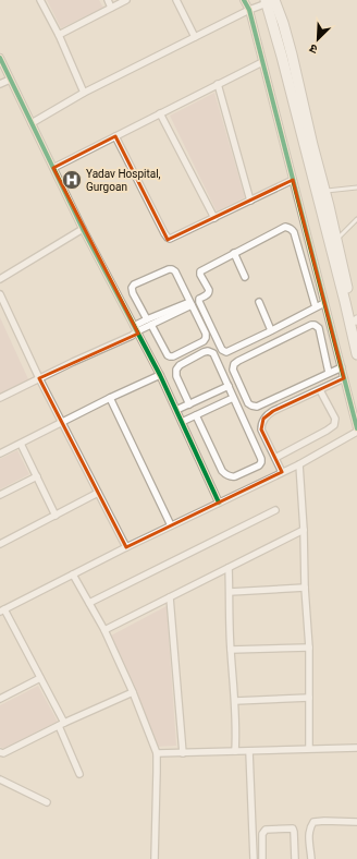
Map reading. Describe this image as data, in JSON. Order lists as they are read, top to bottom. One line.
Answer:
{"places":{"hospital":["Yadav Hospital, Gurgoan"]},"north":"bottom left"}
